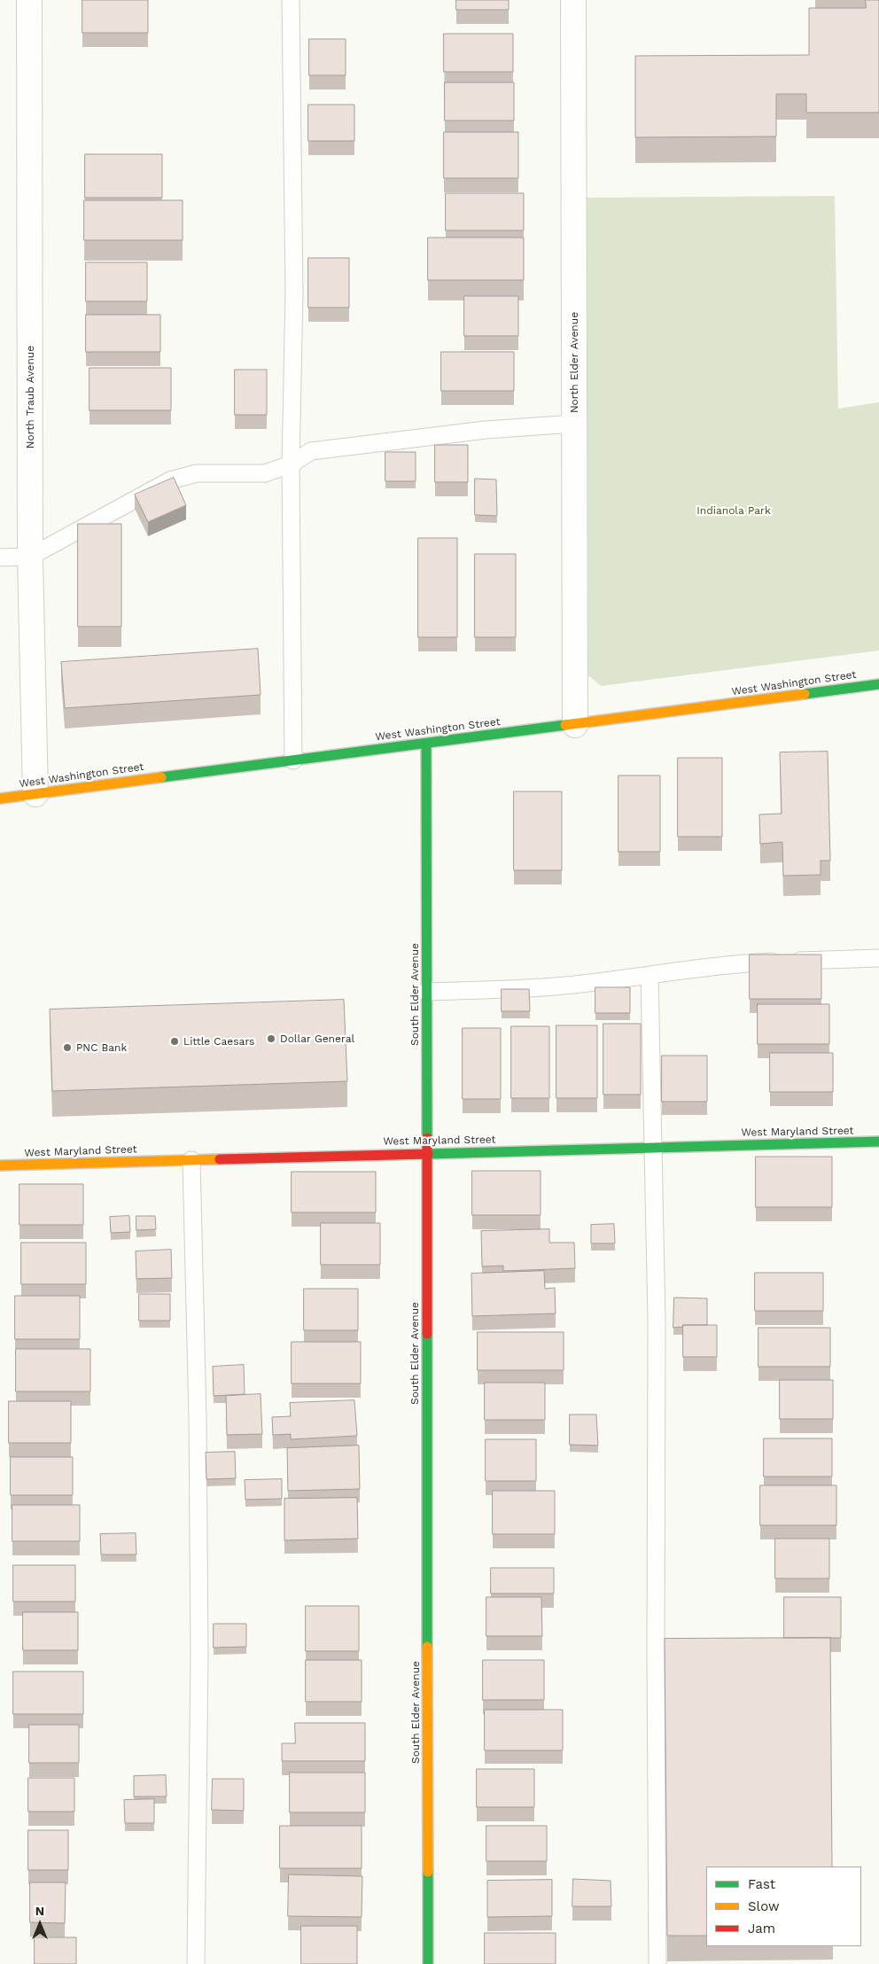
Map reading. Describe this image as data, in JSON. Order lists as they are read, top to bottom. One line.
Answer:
{"streets":{"street":["North Elder Avenue","North Traub Avenue","West Washington Street","South Elder Avenue","West Maryland Street"]},"crossings":[["North Elder Avenue","West Washington Street"],["North Traub Avenue","West Washington Street"],["West Washington Street","South Elder Avenue"],["South Elder Avenue","West Maryland Street"]],"parks":["Indianola Park"],"places":["Dollar General","Little Caesars","PNC Bank"],"legend":["Fast","Slow","Jam"],"north":"top"}
